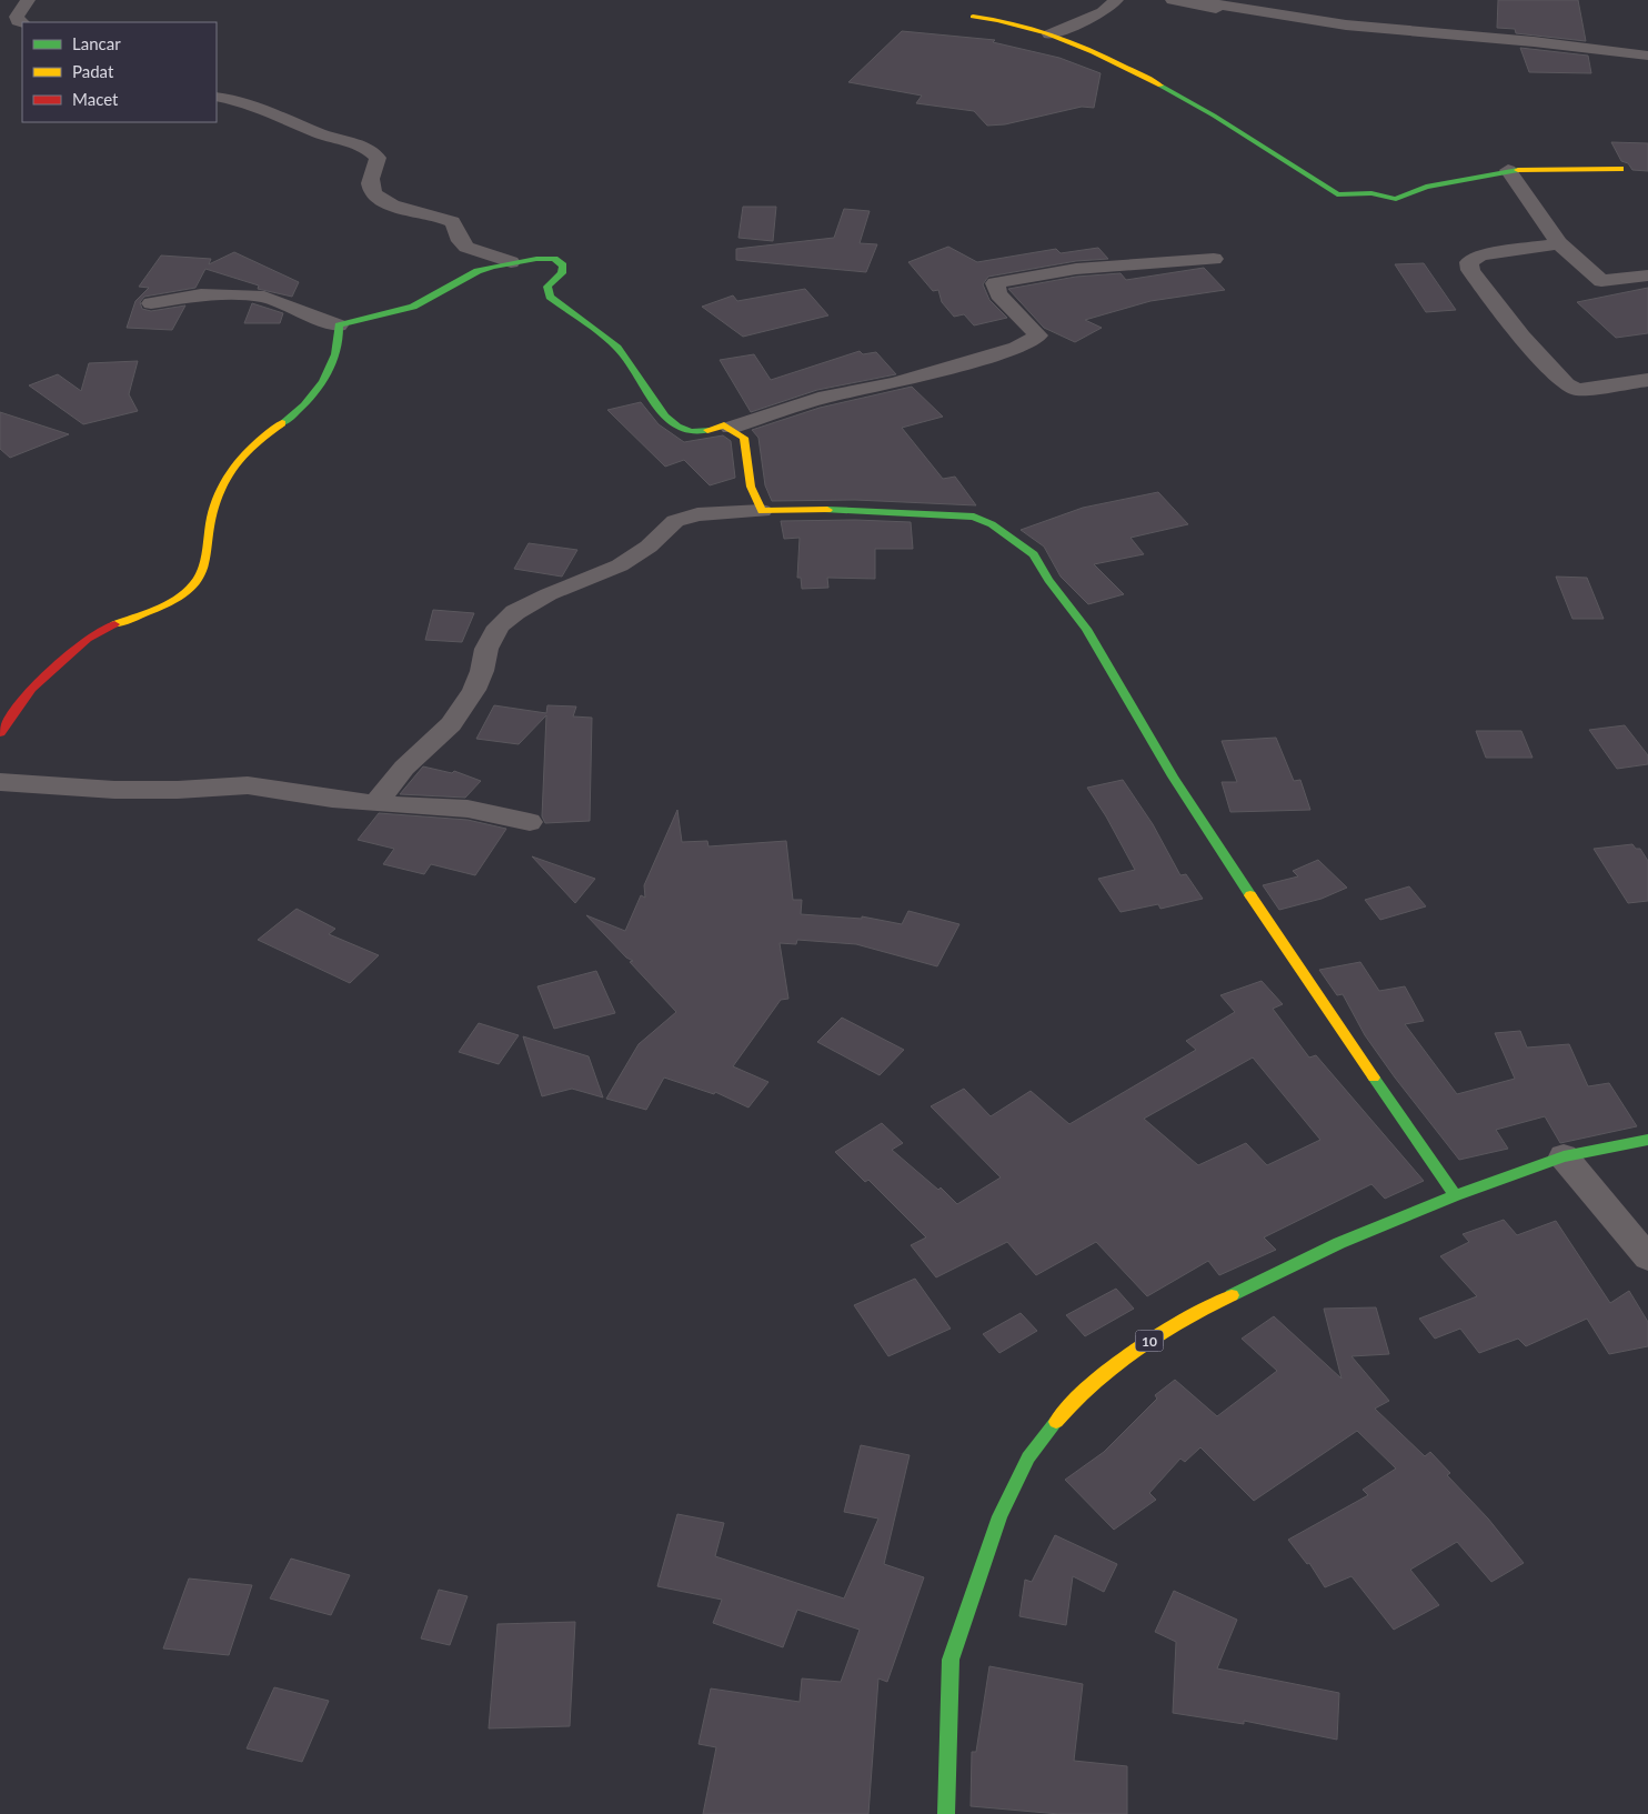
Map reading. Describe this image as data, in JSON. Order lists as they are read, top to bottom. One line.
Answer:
{"streets":{"main road":["10"]},"legend":["Lancar","Padat","Macet"]}
